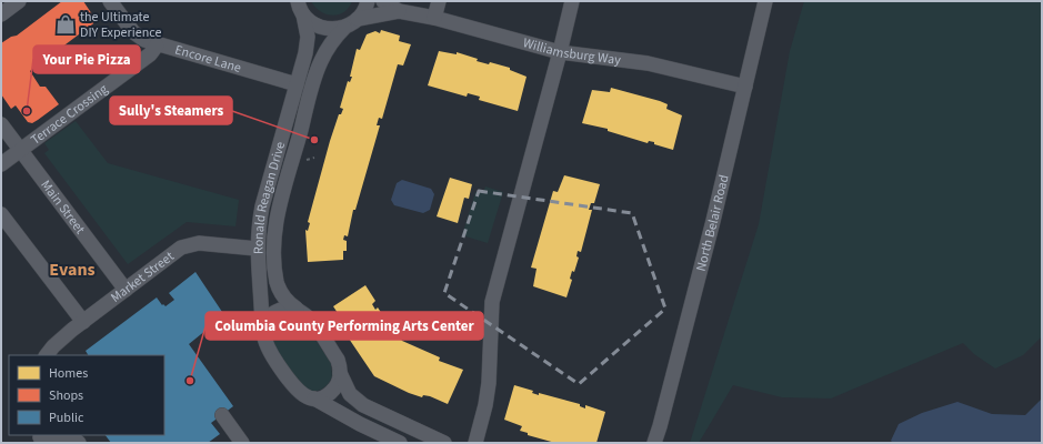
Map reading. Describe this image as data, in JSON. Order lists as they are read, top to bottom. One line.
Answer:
{"streets":{"street":["Williamsburg Way","Encore Lane","Terrace Crossing","Ronald Reagan Drive","Main Street","North Belair Road","Market Street"]},"crossings":[["Williamsburg Way","Ronald Reagan Drive"],["Williamsburg Way","North Belair Road"],["Encore Lane","Terrace Crossing"],["Encore Lane","Ronald Reagan Drive"],["Terrace Crossing","Main Street"],["Ronald Reagan Drive","Market Street"],["Main Street","Market Street"]],"districts":["Evans"],"places":{"shop":["the Ultimate DIY Experience"],"other":["Your Pie Pizza","Sully's Steamers","Columbia County Performing Arts Center"]},"legend":["Homes","Shops","Public"]}
